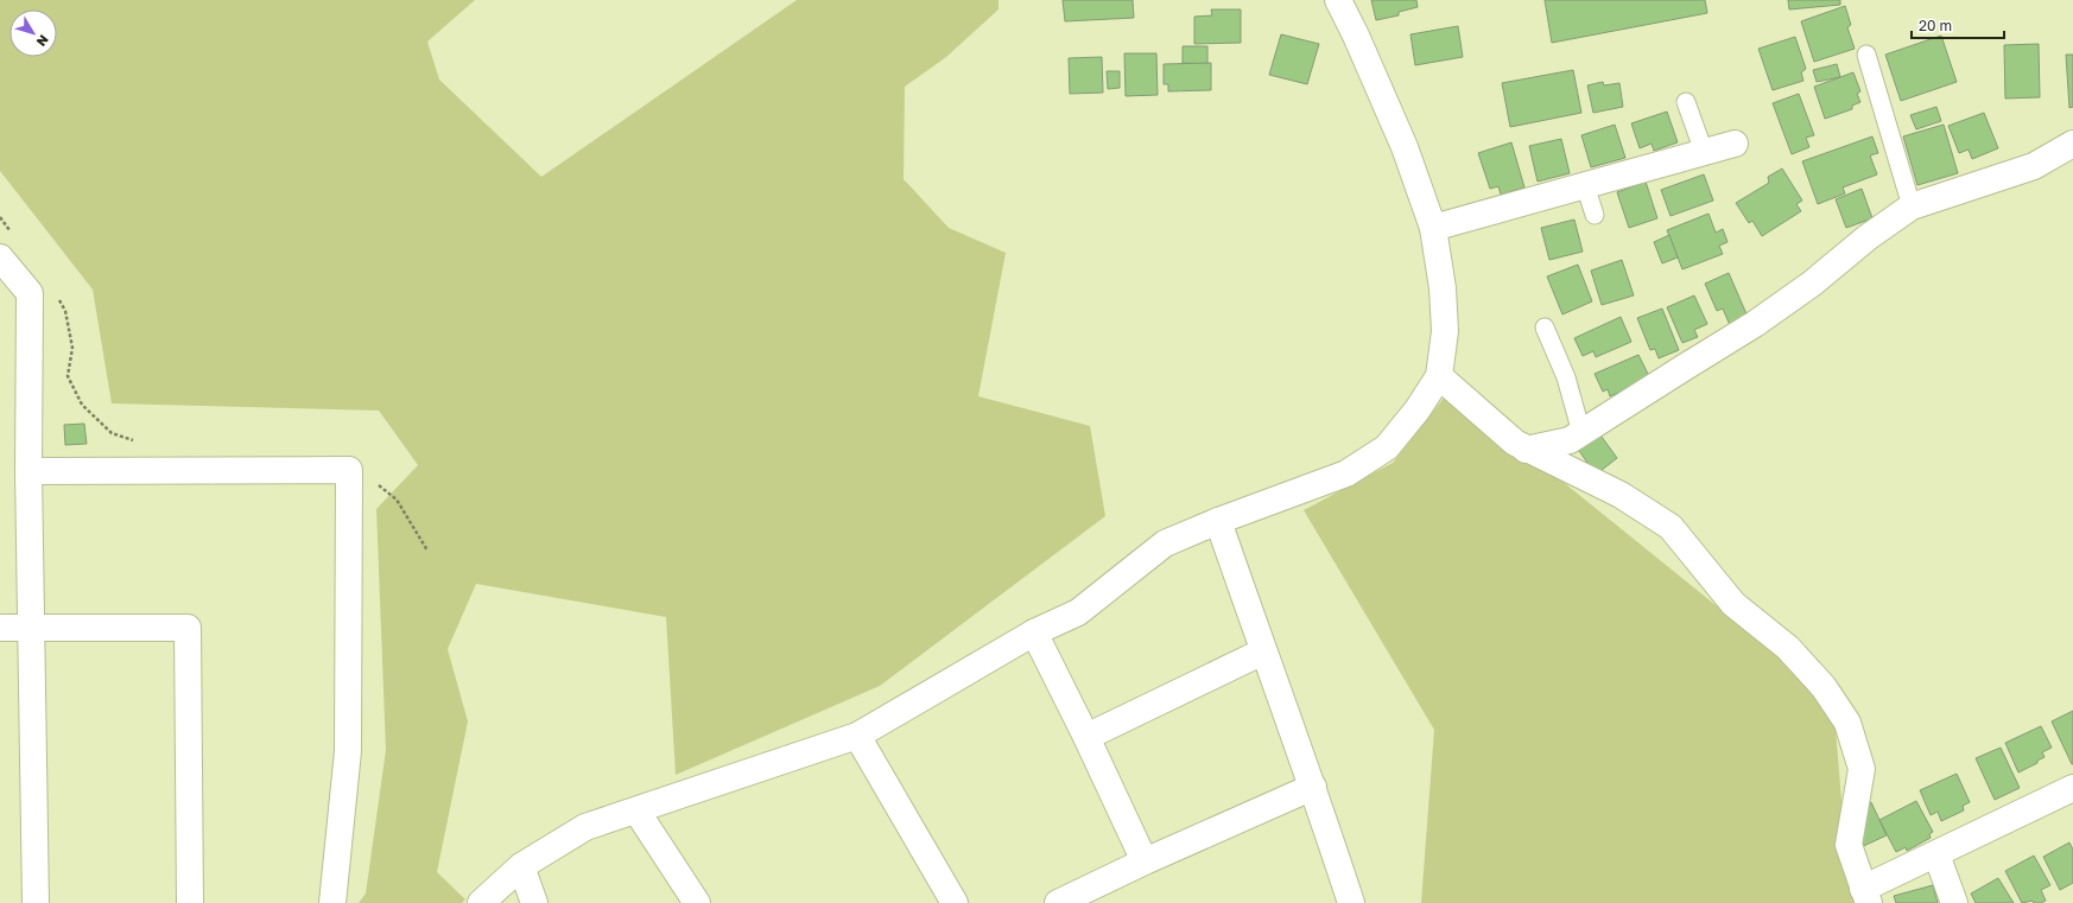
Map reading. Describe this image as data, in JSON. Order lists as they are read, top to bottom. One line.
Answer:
{"scale_bar":"20 m","north":"bottom right"}
